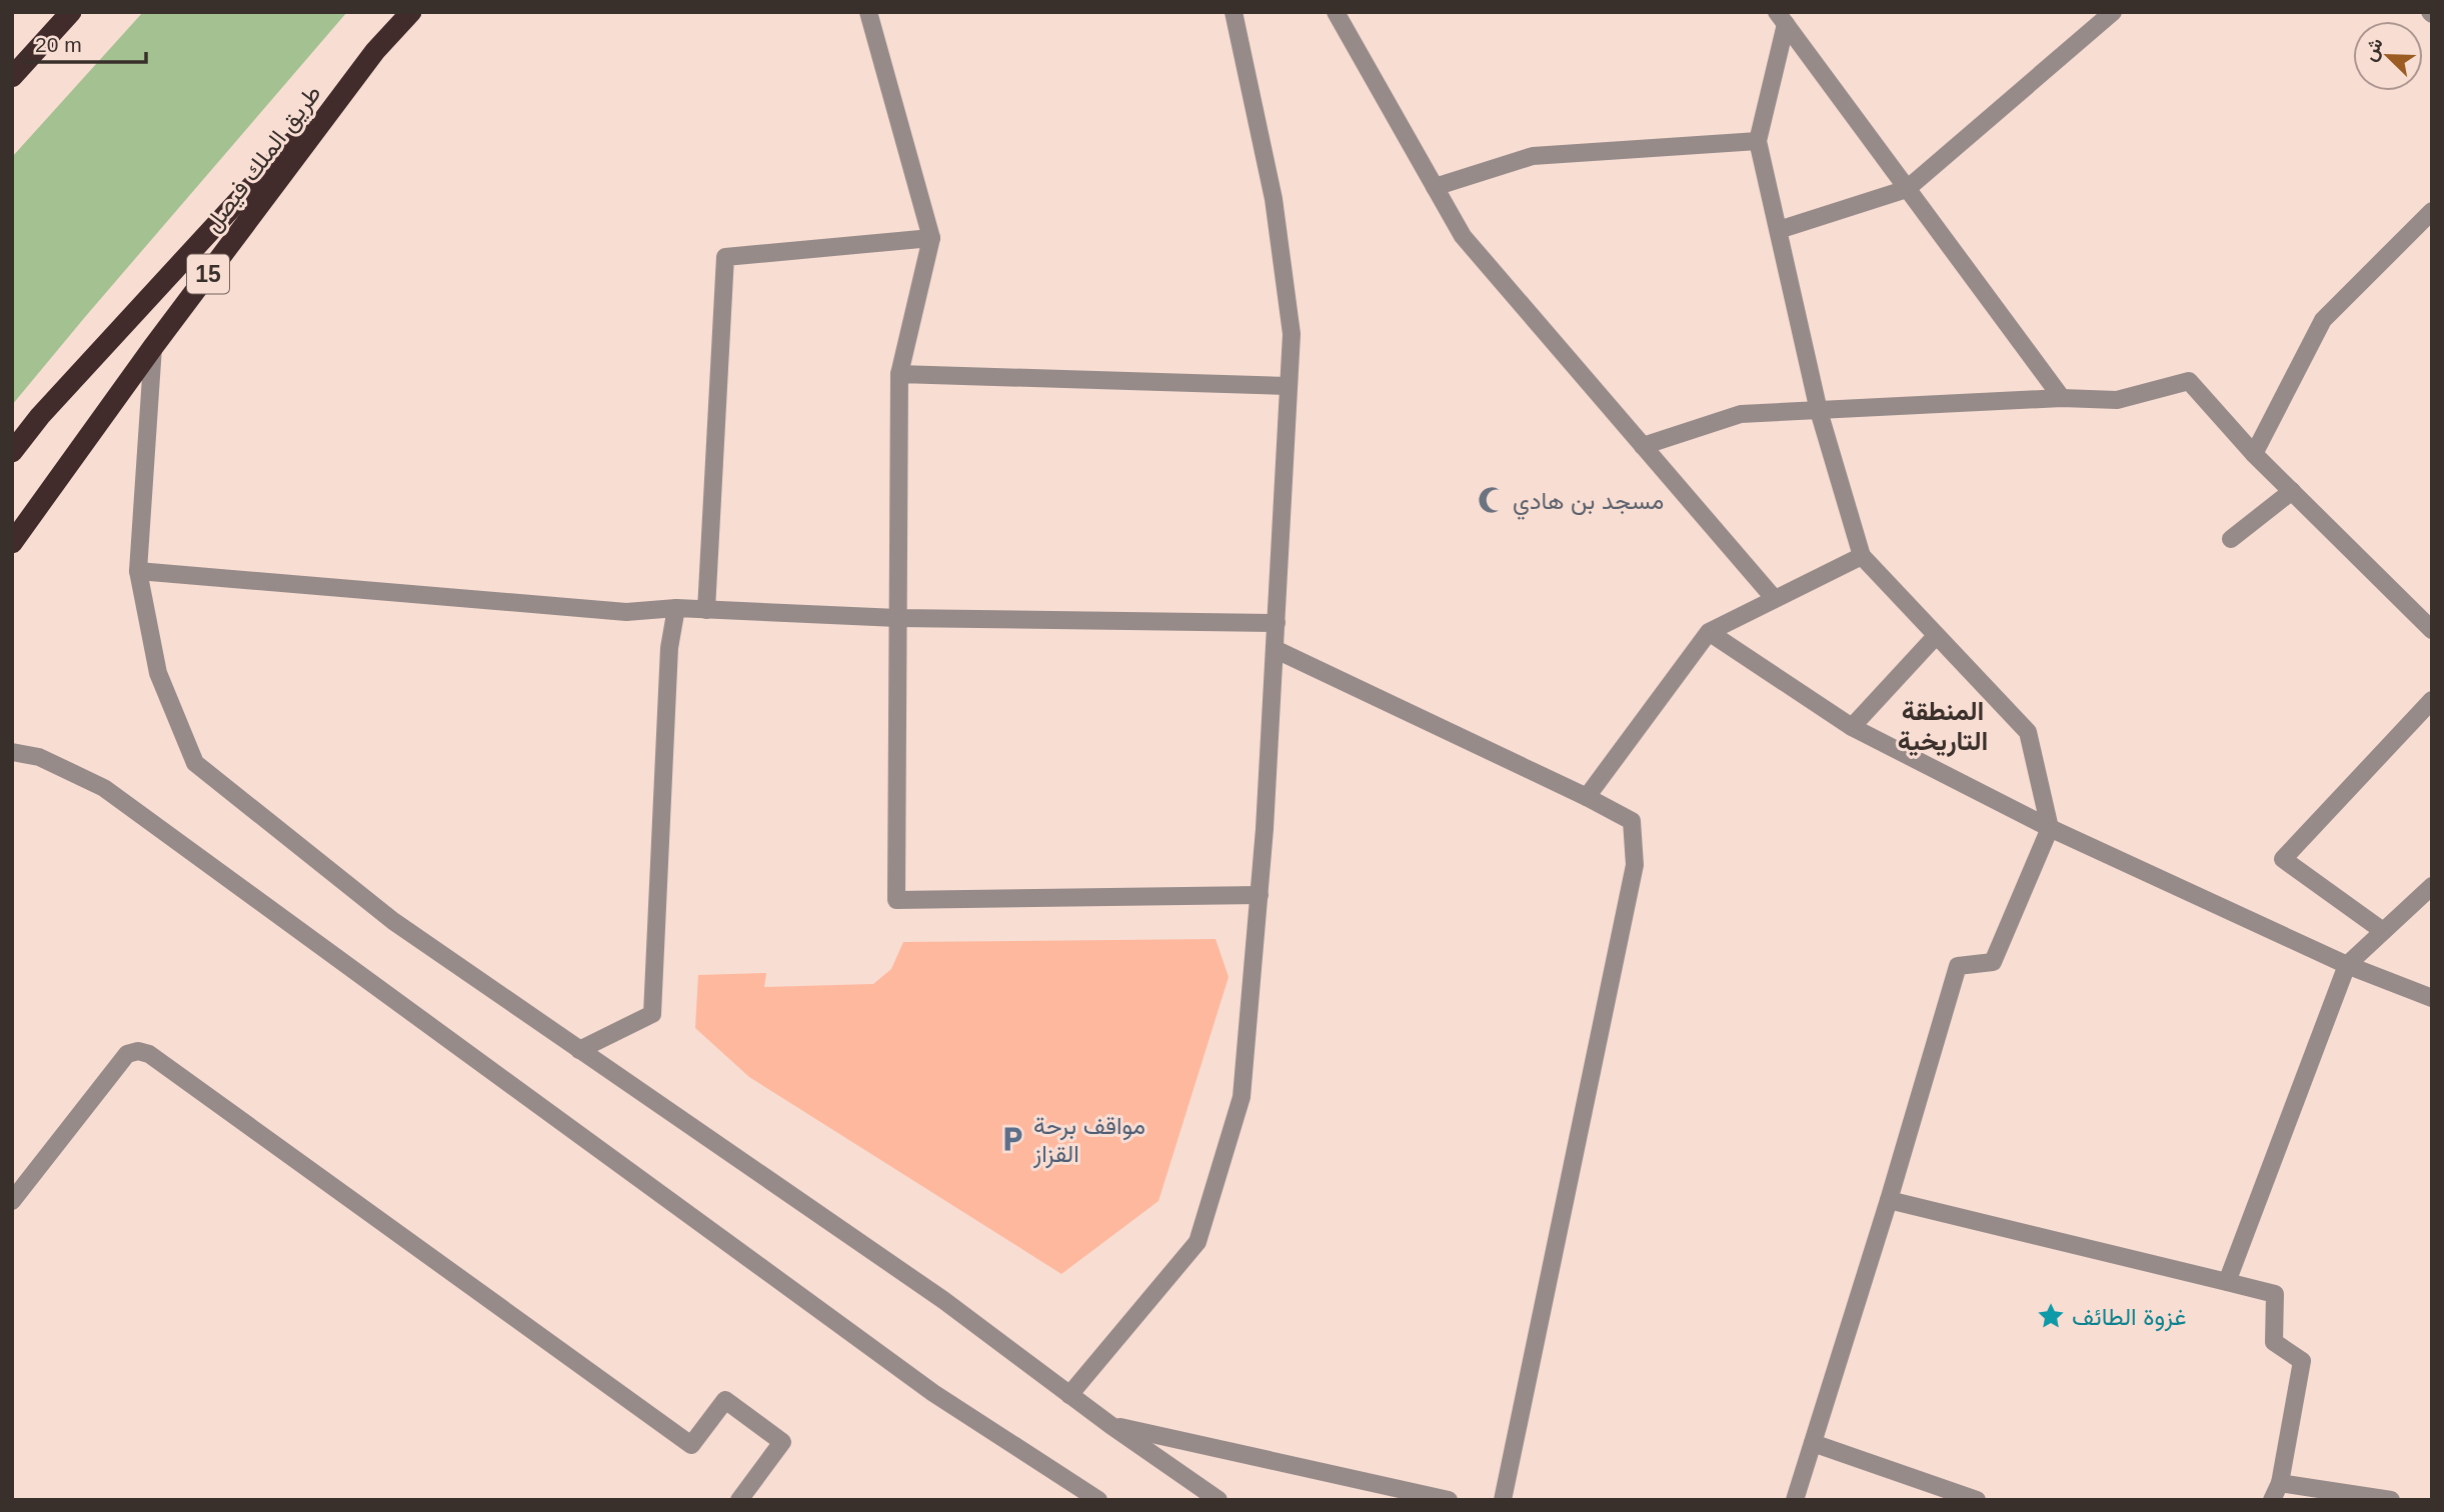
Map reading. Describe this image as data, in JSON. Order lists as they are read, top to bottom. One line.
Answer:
{"streets":{"highway":["طريق الملك فيصل","15"]},"districts":["المنطقة التاريخية"],"places":{"mosque":["مسجد بن هادي"],"parking":["مواقف برحة القزاز"],"place":["غزوة الطائف"]},"scale_bar":"20 m","north":"top left"}
